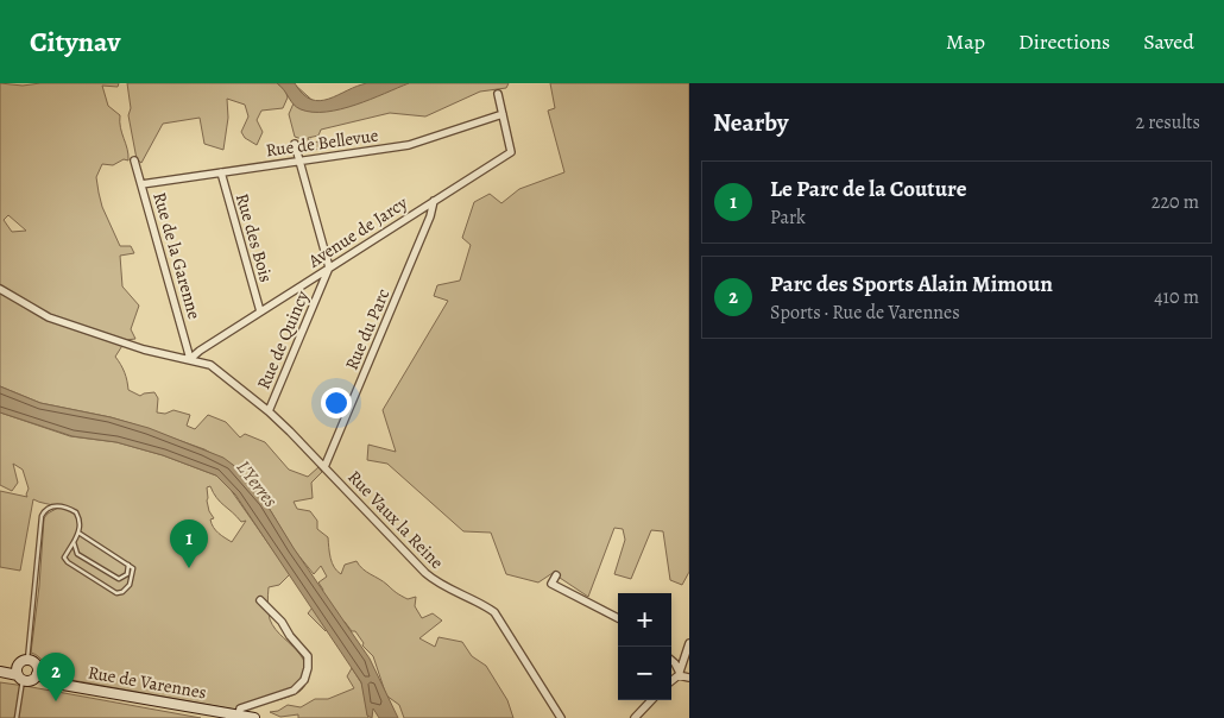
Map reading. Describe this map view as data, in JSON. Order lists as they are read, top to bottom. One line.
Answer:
{"streets":{"street":["Rue de Bellevue","Avenue de Jarcy","Rue des Bois","Rue de la Garenne","Rue du Parc","Rue de Quincy","Rue Vaux la Reine","Rue de Varennes"]},"crossings":[["Rue de Bellevue","Avenue de Jarcy"],["Rue de Bellevue","Rue des Bois"],["Rue de Bellevue","Rue de la Garenne"],["Avenue de Jarcy","Rue des Bois"],["Avenue de Jarcy","Rue de la Garenne"],["Avenue de Jarcy","Rue du Parc"],["Avenue de Jarcy","Rue de Quincy"],["Avenue de Jarcy","Rue Vaux la Reine"],["Rue de la Garenne","Rue Vaux la Reine"],["Rue du Parc","Rue Vaux la Reine"],["Rue de Quincy","Rue Vaux la Reine"]],"water":["L'Yerres"],"page":{"header":"Citynav","nav":["Map","Directions","Saved"],"heading":["Nearby","2 results"],"list":[{"mark":"1","name":"Le Parc de la Couture","note":"Park","value":"220 m"},{"mark":"2","name":"Parc des Sports Alain Mimoun","note":"Sports · Rue de Varennes","value":"410 m"}],"pins":["1","2"],"map_buttons":["+","−"]}}
